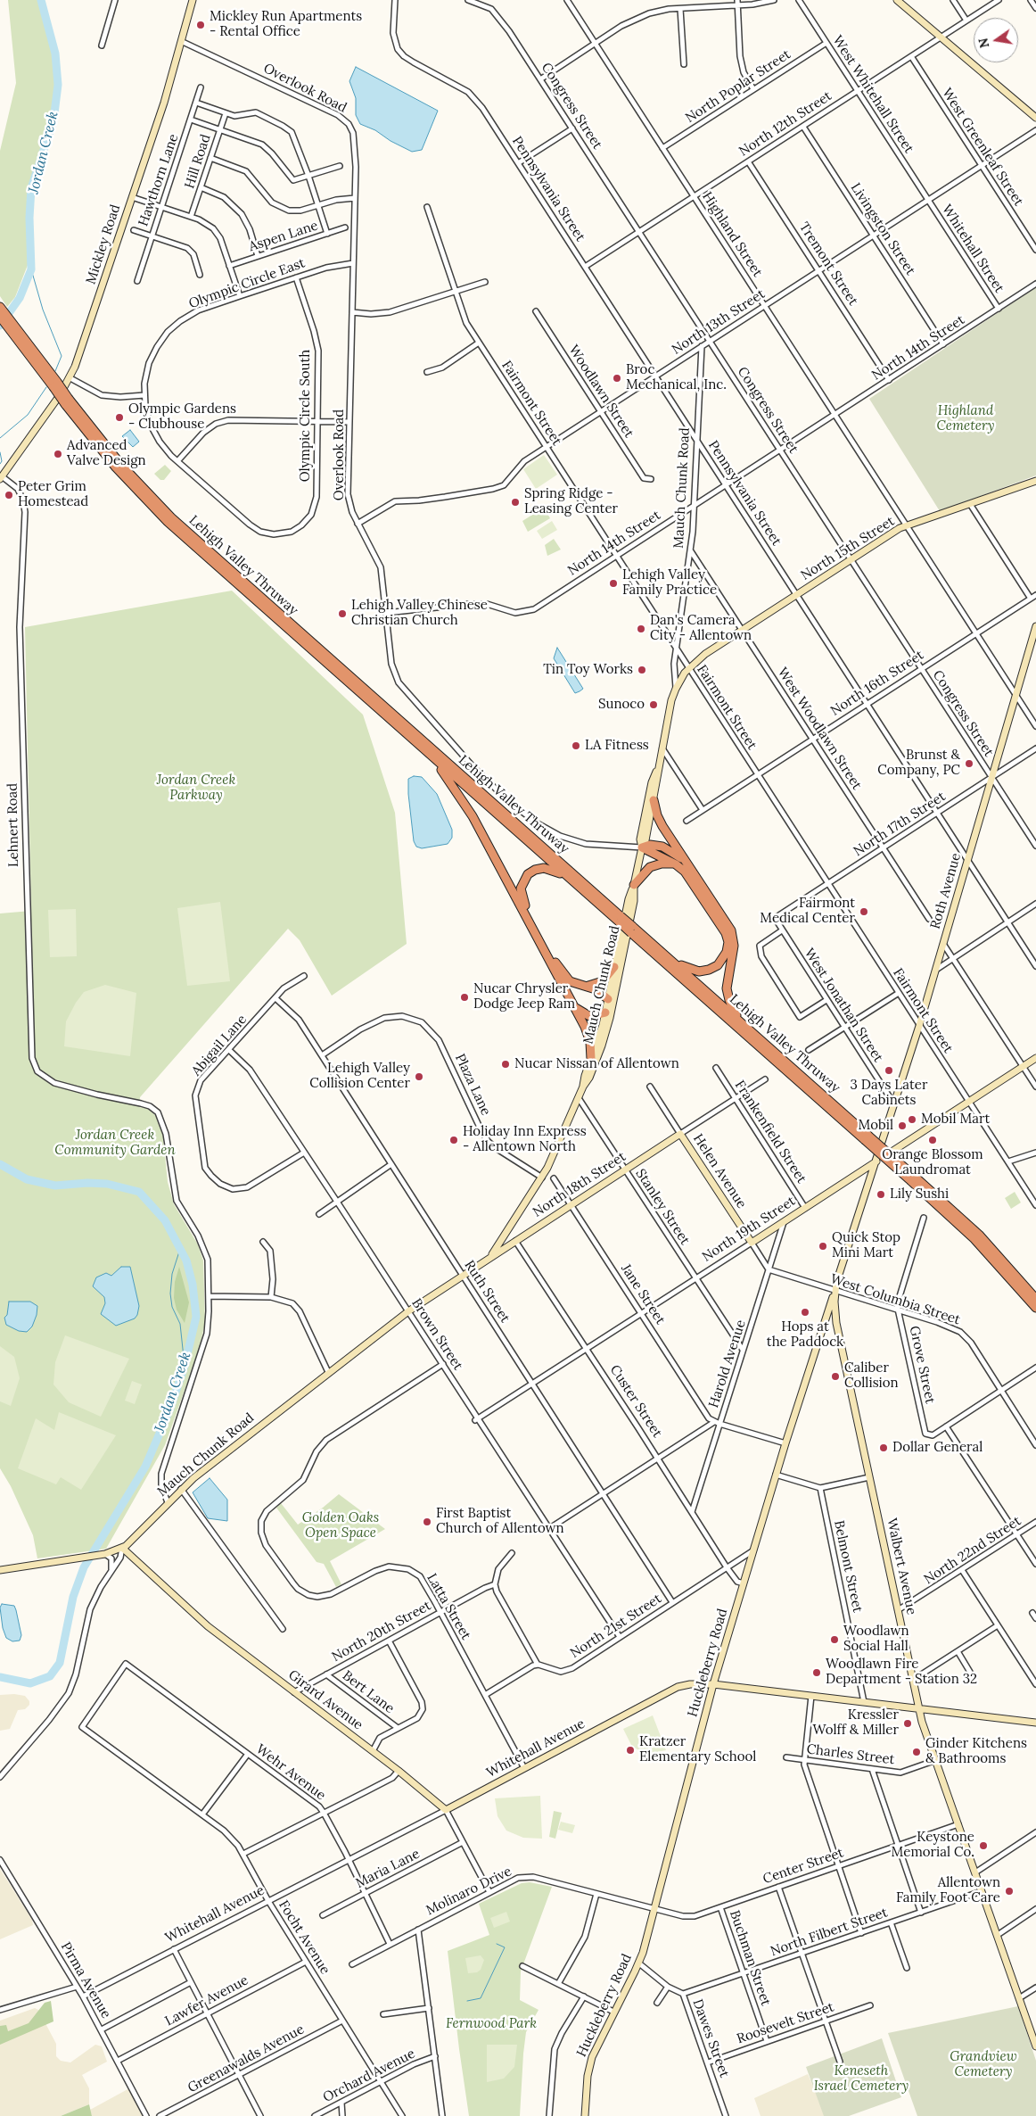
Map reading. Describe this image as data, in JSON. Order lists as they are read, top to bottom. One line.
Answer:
{"streets":{"highway":["Lehigh Valley Thruway"],"main road":["Mickley Road","Mauch Chunk Road","North 15th Street","Roth Avenue","Helen Avenue","North 18th Street","North 19th Street","Custer Street","Walbert Avenue","Huckleberry Road","Girard Avenue","Whitehall Avenue"],"street":["North Poplar Street","Overlook Road","West Whitehall Street","Congress Street","North 12th Street","West Greenleaf Street","Hill Road","Hawthorn Lane","Pennsylvania Street","Livingston Street","Highland Street","Aspen Lane","Whitehall Street","Tremont Street","Olympic Circle East","North 13th Street","North 14th Street","Woodlawn Street","Fairmont Street","Olympic Circle South","North 16th Street","West Woodlawn Street","North 17th Street","Lehnert Road","West Jonathan Street","Abigail Lane","Plaza Lane","Frankenfield Street","Stanley Street","Ruth Street","Jane Street","West Columbia Street","Brown Street","Harold Avenue","Grove Street","North 22nd Street","Belmont Street","Latta Street","North 21st Street","North 20th Street","Bert Lane","Charles Street","Wehr Avenue","Center Street","Maria Lane","Molinaro Drive","North Filbert Street","Focht Avenue","Buchman Street","Pirma Avenue","Lawfer Avenue","Roosevelt Street","Dawes Street","Greenawalds Avenue","Orchard Avenue"]},"crossings":[["North Poplar Street","West Whitehall Street"],["North Poplar Street","Highland Street"],["Overlook Road","Mickley Road"],["Overlook Road","Olympic Circle East"],["Overlook Road","North 13th Street"],["Overlook Road","North 14th Street"],["Overlook Road","Mauch Chunk Road"],["West Whitehall Street","North 12th Street"],["West Whitehall Street","Whitehall Street"],["West Whitehall Street","North 13th Street"],["Congress Street","North 12th Street"],["Congress Street","North 13th Street"],["Congress Street","North 14th Street"],["Congress Street","North 15th Street"],["Congress Street","North 16th Street"],["Congress Street","North 17th Street"],["Congress Street","Roth Avenue"],["North 12th Street","West Greenleaf Street"],["North 12th Street","Pennsylvania Street"],["North 12th Street","Livingston Street"],["North 12th Street","Highland Street"],["North 12th Street","Tremont Street"],["West Greenleaf Street","North 13th Street"],["Pennsylvania Street","North 13th Street"],["Pennsylvania Street","North 14th Street"],["Pennsylvania Street","Mauch Chunk Road"],["Pennsylvania Street","North 15th Street"],["Pennsylvania Street","North 16th Street"],["Pennsylvania Street","North 17th Street"],["Pennsylvania Street","Roth Avenue"],["Livingston Street","North 13th Street"],["Livingston Street","North 14th Street"],["Highland Street","North 13th Street"],["Highland Street","North 14th Street"],["Highland Street","North 15th Street"],["Highland Street","North 16th Street"],["Mickley Road","Lehnert Road"],["Whitehall Street","North 13th Street"],["Whitehall Street","North 14th Street"],["Tremont Street","North 13th Street"],["Tremont Street","North 14th Street"],["Olympic Circle East","Olympic Circle South"],["North 13th Street","Woodlawn Street"],["North 13th Street","Fairmont Street"],["North 13th Street","Mauch Chunk Road"],["North 14th Street","Fairmont Street"],["North 14th Street","Mauch Chunk Road"],["Fairmont Street","Mauch Chunk Road"],["Fairmont Street","North 15th Street"],["Fairmont Street","North 16th Street"],["Fairmont Street","North 17th Street"],["Fairmont Street","Roth Avenue"],["Fairmont Street","North 19th Street"],["Mauch Chunk Road","North 15th Street"],["Mauch Chunk Road","West Woodlawn Street"],["Mauch Chunk Road","Plaza Lane"],["Mauch Chunk Road","North 18th Street"],["Mauch Chunk Road","Stanley Street"],["Mauch Chunk Road","Brown Street"],["Mauch Chunk Road","Custer Street"],["Mauch Chunk Road","Girard Avenue"],["North 15th Street","West Woodlawn Street"],["North 16th Street","West Woodlawn Street"],["West Woodlawn Street","North 17th Street"],["North 17th Street","Roth Avenue"],["North 17th Street","West Jonathan Street"],["Roth Avenue","West Jonathan Street"],["Roth Avenue","North 19th Street"],["Roth Avenue","Walbert Avenue"],["Abigail Lane","Ruth Street"],["Abigail Lane","Brown Street"],["Plaza Lane","Ruth Street"],["Frankenfield Street","North 18th Street"],["Frankenfield Street","North 19th Street"],["Helen Avenue","North 18th Street"],["Helen Avenue","North 19th Street"],["Helen Avenue","West Columbia Street"],["Helen Avenue","Harold Avenue"],["North 18th Street","Stanley Street"],["North 18th Street","Ruth Street"],["North 18th Street","Jane Street"],["North 18th Street","Brown Street"],["North 18th Street","Custer Street"],["Stanley Street","North 19th Street"],["Stanley Street","Harold Avenue"],["North 19th Street","Ruth Street"],["North 19th Street","Jane Street"],["North 19th Street","Brown Street"],["North 19th Street","Harold Avenue"],["North 19th Street","Custer Street"],["North 19th Street","Walbert Avenue"],["Ruth Street","North 21st Street"],["West Columbia Street","Harold Avenue"],["West Columbia Street","Grove Street"],["West Columbia Street","Walbert Avenue"],["West Columbia Street","Huckleberry Road"],["Brown Street","Latta Street"],["Brown Street","North 21st Street"],["Harold Avenue","Custer Street"],["Custer Street","North 21st Street"],["Custer Street","Huckleberry Road"],["North 22nd Street","Walbert Avenue"],["Belmont Street","Whitehall Avenue"],["Walbert Avenue","Huckleberry Road"],["Walbert Avenue","Whitehall Avenue"],["Walbert Avenue","Charles Street"],["Walbert Avenue","Center Street"],["Walbert Avenue","North Filbert Street"],["Latta Street","North 20th Street"],["Latta Street","Whitehall Avenue"],["North 21st Street","Huckleberry Road"],["North 20th Street","Bert Lane"],["North 20th Street","Girard Avenue"],["Huckleberry Road","Whitehall Avenue"],["Huckleberry Road","Center Street"],["Huckleberry Road","Molinaro Drive"],["Huckleberry Road","Dawes Street"],["Girard Avenue","Whitehall Avenue"],["Girard Avenue","Maria Lane"],["Girard Avenue","Molinaro Drive"],["Whitehall Avenue","Wehr Avenue"],["Whitehall Avenue","Focht Avenue"],["Whitehall Avenue","Pirma Avenue"],["Wehr Avenue","Maria Lane"],["Wehr Avenue","Molinaro Drive"],["Wehr Avenue","Focht Avenue"],["Center Street","Molinaro Drive"],["Center Street","Buchman Street"],["North Filbert Street","Buchman Street"],["North Filbert Street","Dawes Street"],["Focht Avenue","Lawfer Avenue"],["Focht Avenue","Greenawalds Avenue"],["Focht Avenue","Orchard Avenue"],["Buchman Street","Roosevelt Street"],["Pirma Avenue","Lawfer Avenue"],["Roosevelt Street","Dawes Street"]],"water":["Jordan Creek"],"parks":["Highland Cemetery","Jordan Creek Parkway","Jordan Creek Community Garden","Golden Oaks Open Space","Fernwood Park","Grandview Cemetery","Keneseth Israel Cemetery"],"places":["Mickley Run Apartments - Rental Office","Broc Mechanical, Inc.","Olympic Gardens - Clubhouse","Advanced Valve Design","Peter Grim Homestead","Spring Ridge - Leasing Center","Lehigh Valley Family Practice","Lehigh Valley Chinese Christian Church","Dan's Camera City - Allentown","Tin Toy Works","Sunoco","LA Fitness","Brunst & Company, PC","Fairmont Medical Center","Nucar Chrysler Dodge Jeep Ram","Nucar Nissan of Allentown","3 Days Later Cabinets","Lehigh Valley Collision Center","Mobil Mart","Mobil","Holiday Inn Express - Allentown North","Orange Blossom Laundromat","Lily Sushi","Quick Stop Mini Mart","Hops at the Paddock","Caliber Collision","Dollar General","First Baptist Church of Allentown","Woodlawn Social Hall","Woodlawn Fire Department - Station 32","Kressler Wolff & Miller","Kratzer Elementary School","Ginder Kitchens & Bathrooms","Keystone Memorial Co.","Allentown Family Foot Care"],"north":"left"}
